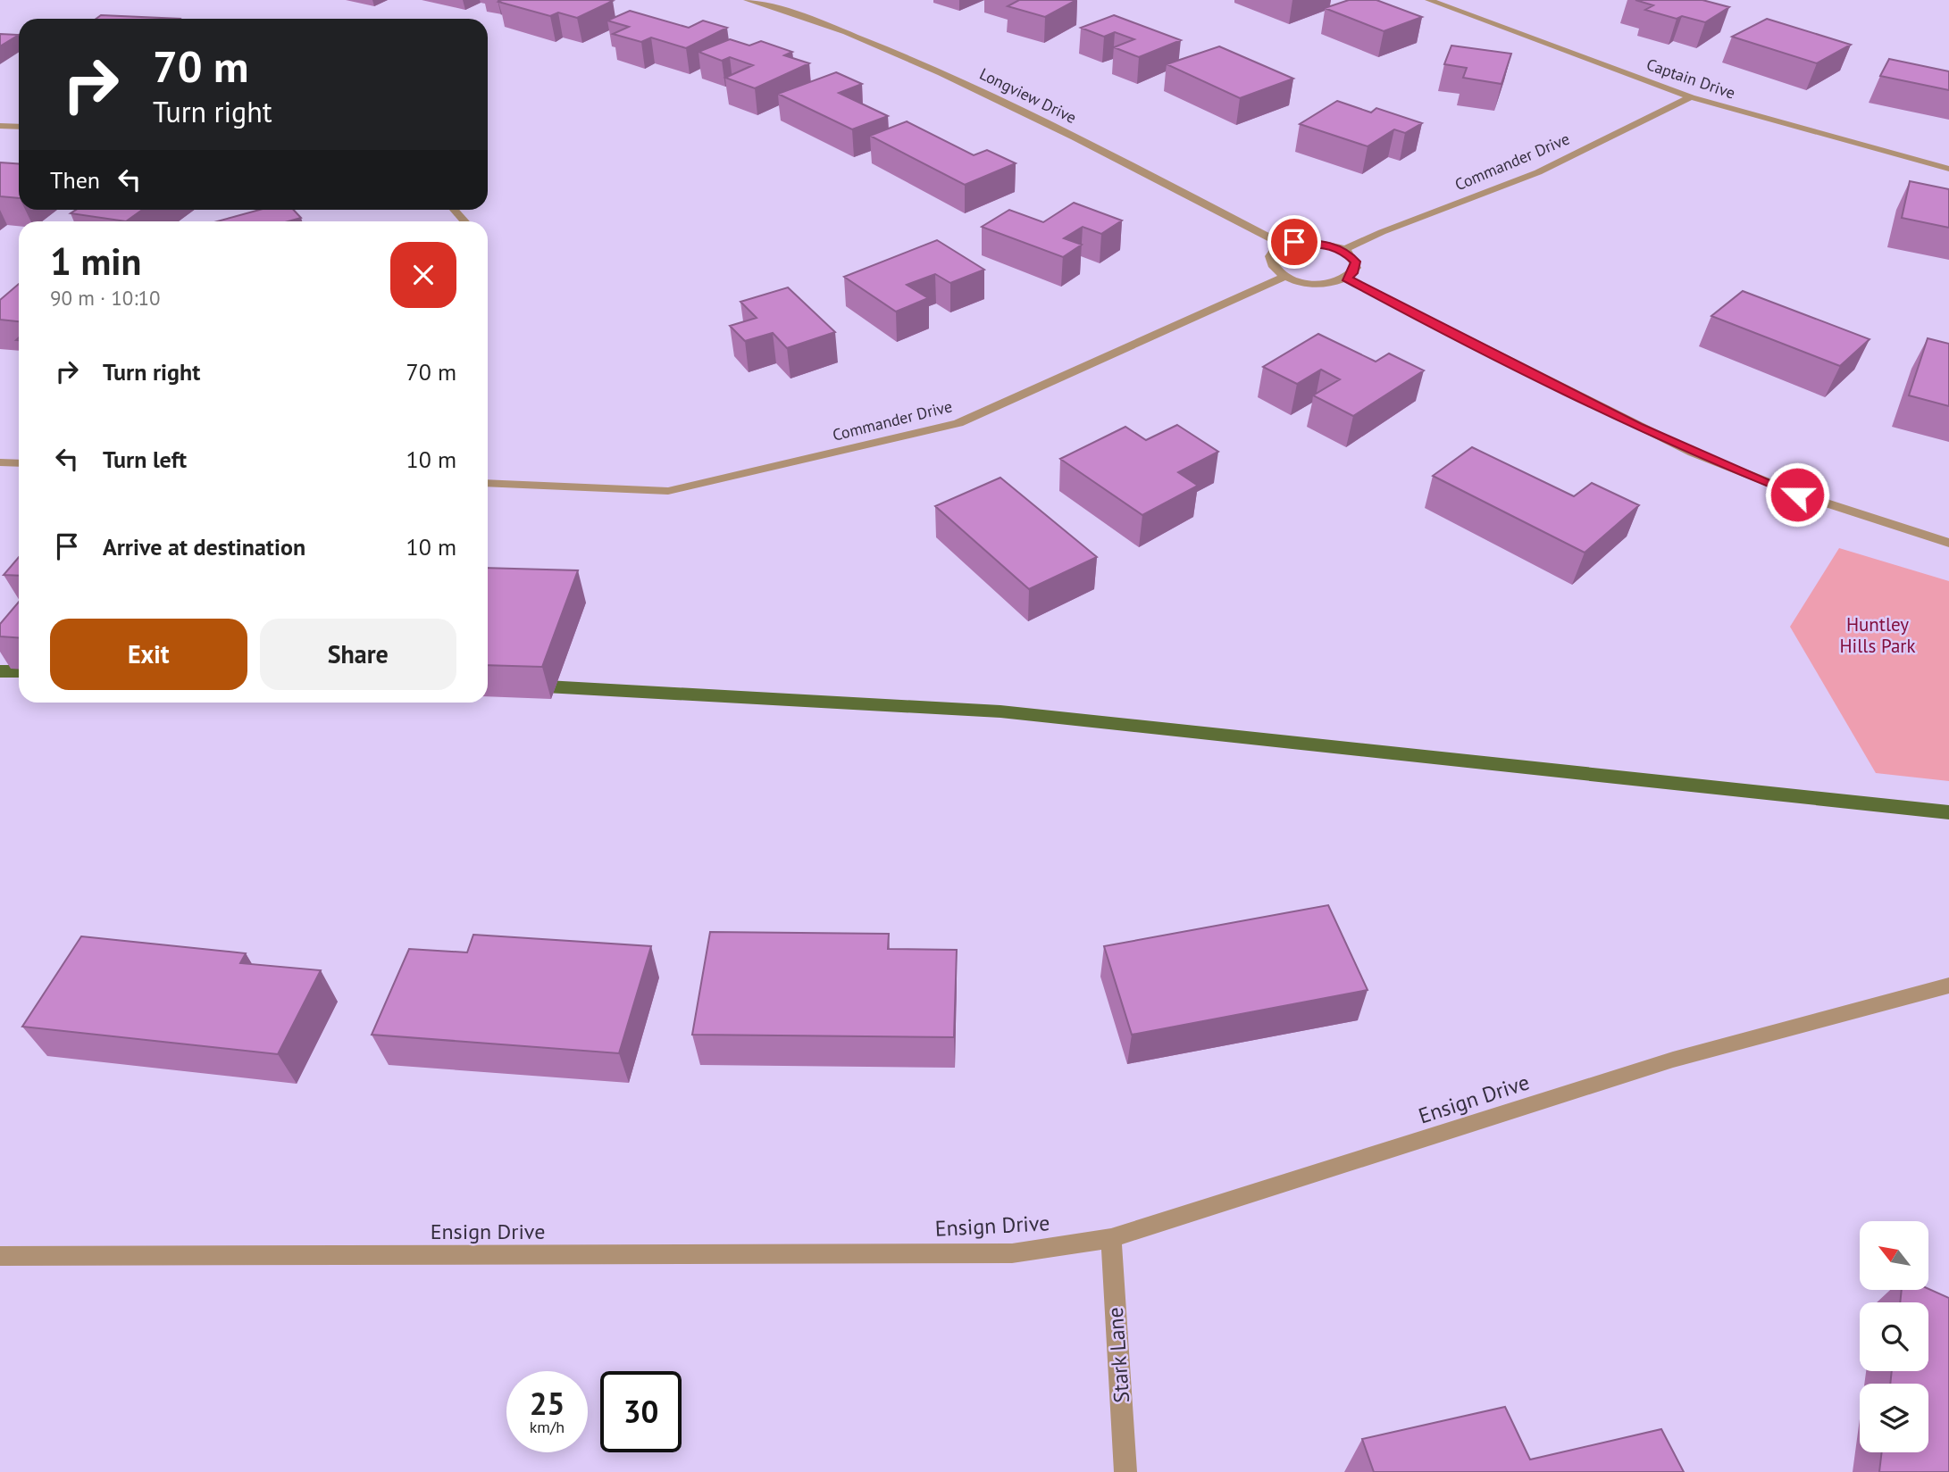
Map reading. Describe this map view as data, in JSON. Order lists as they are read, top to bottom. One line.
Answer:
{"streets":{"street":["Captain Drive","Longview Drive","Commander Drive","Ensign Drive","Stark Lane"]},"crossings":[["Captain Drive","Commander Drive"],["Ensign Drive","Stark Lane"]],"parks":["Huntley Hills Park"],"north":"top left","page":{"turn":["70 m","Turn right"],"then":"Then","heading":["1 min","90 m · 10:10"],"list":[{"name":"Turn right","value":"70 m"},{"name":"Turn left","value":"10 m"},{"name":"Arrive at destination","value":"10 m"}],"buttons":["Exit","Share"],"speed":"25 km/h","limit":"30"}}
